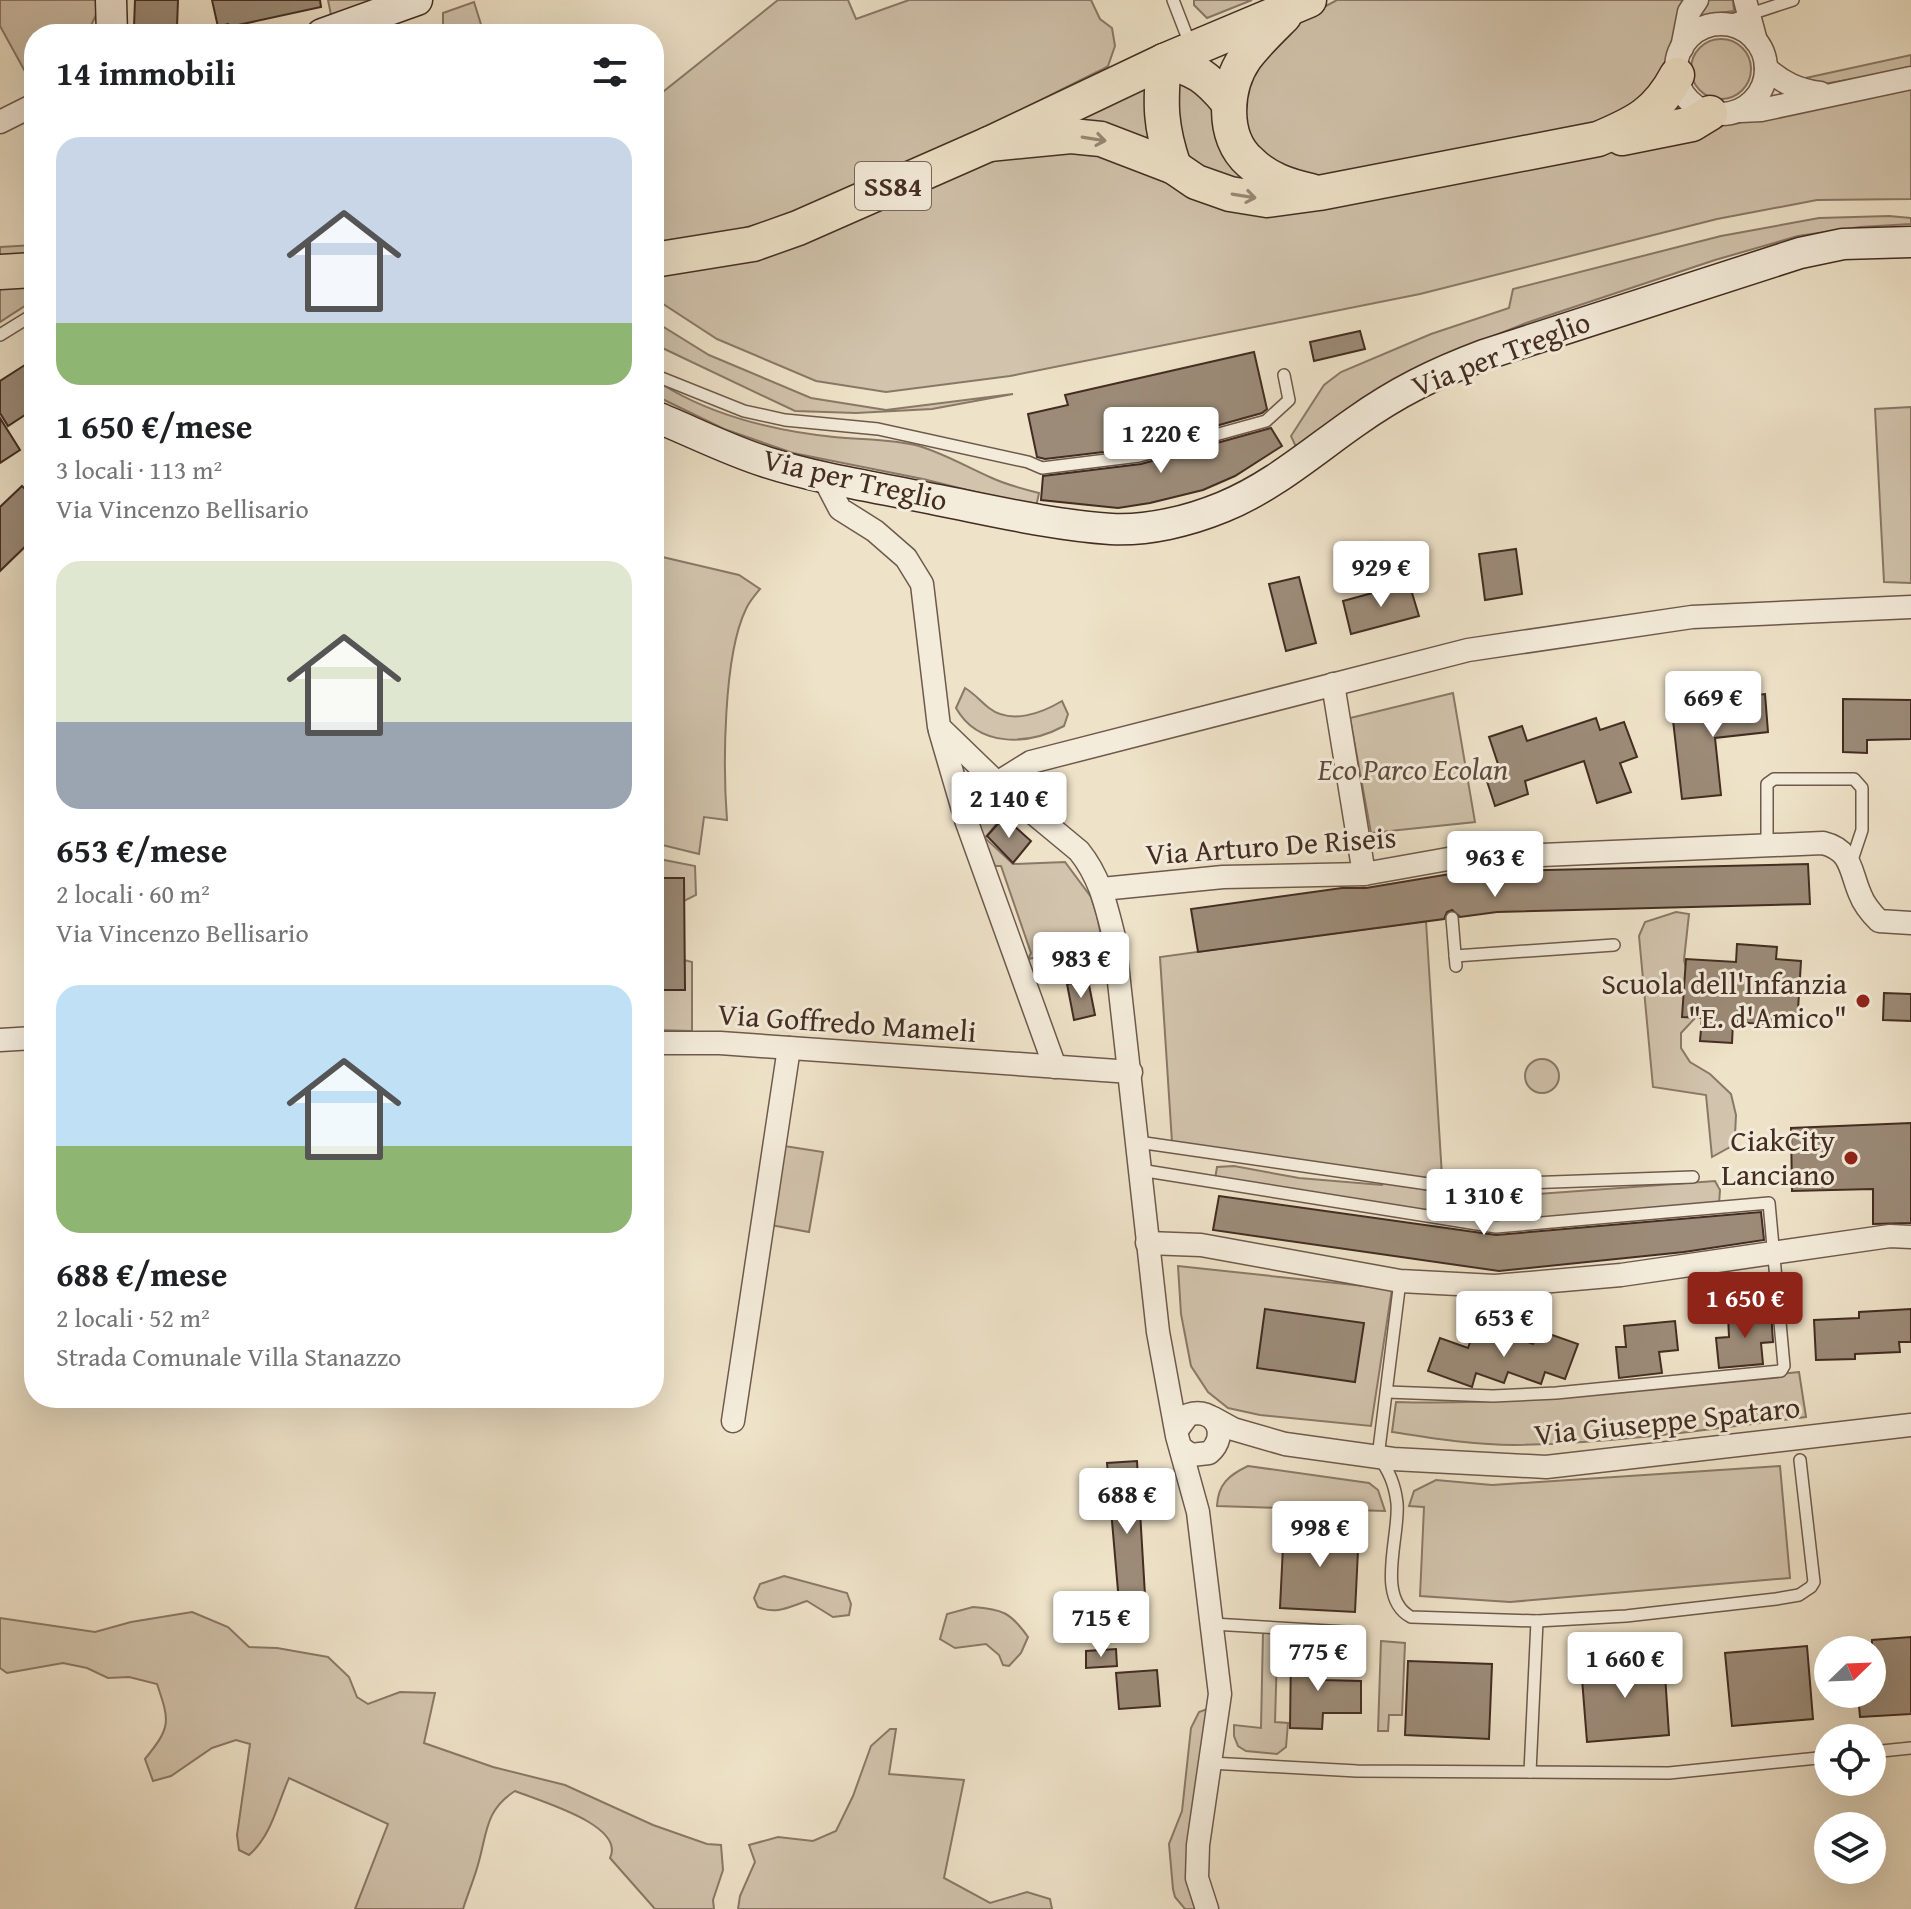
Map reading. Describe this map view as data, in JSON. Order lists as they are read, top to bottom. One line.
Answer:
{"streets":{"main road":["SS84","Via per Treglio"],"street":["Via Arturo De Riseis","Via Goffredo Mameli","Via Giuseppe Spataro"]},"parks":["Eco Parco Ecolan"],"places":["Scuola dell'Infanzia \"E. d'Amico\"","CiakCity Lanciano"],"north":"top right","page":{"heading":"14 immobili","list":[{"name":"1 650 €/mese","note":"3 locali · 113 m² · Via Vincenzo Bellisario"},{"name":"653 €/mese","note":"2 locali · 60 m² · Via Vincenzo Bellisario"},{"name":"688 €/mese","note":"2 locali · 52 m² · Strada Comunale Villa Stanazzo"}],"price":["1 220 €","929 €","669 €","2 140 €","963 €","983 €","1 310 €","1 650 €","653 €","688 €","998 €","715 €","775 €","1 660 €"]}}
